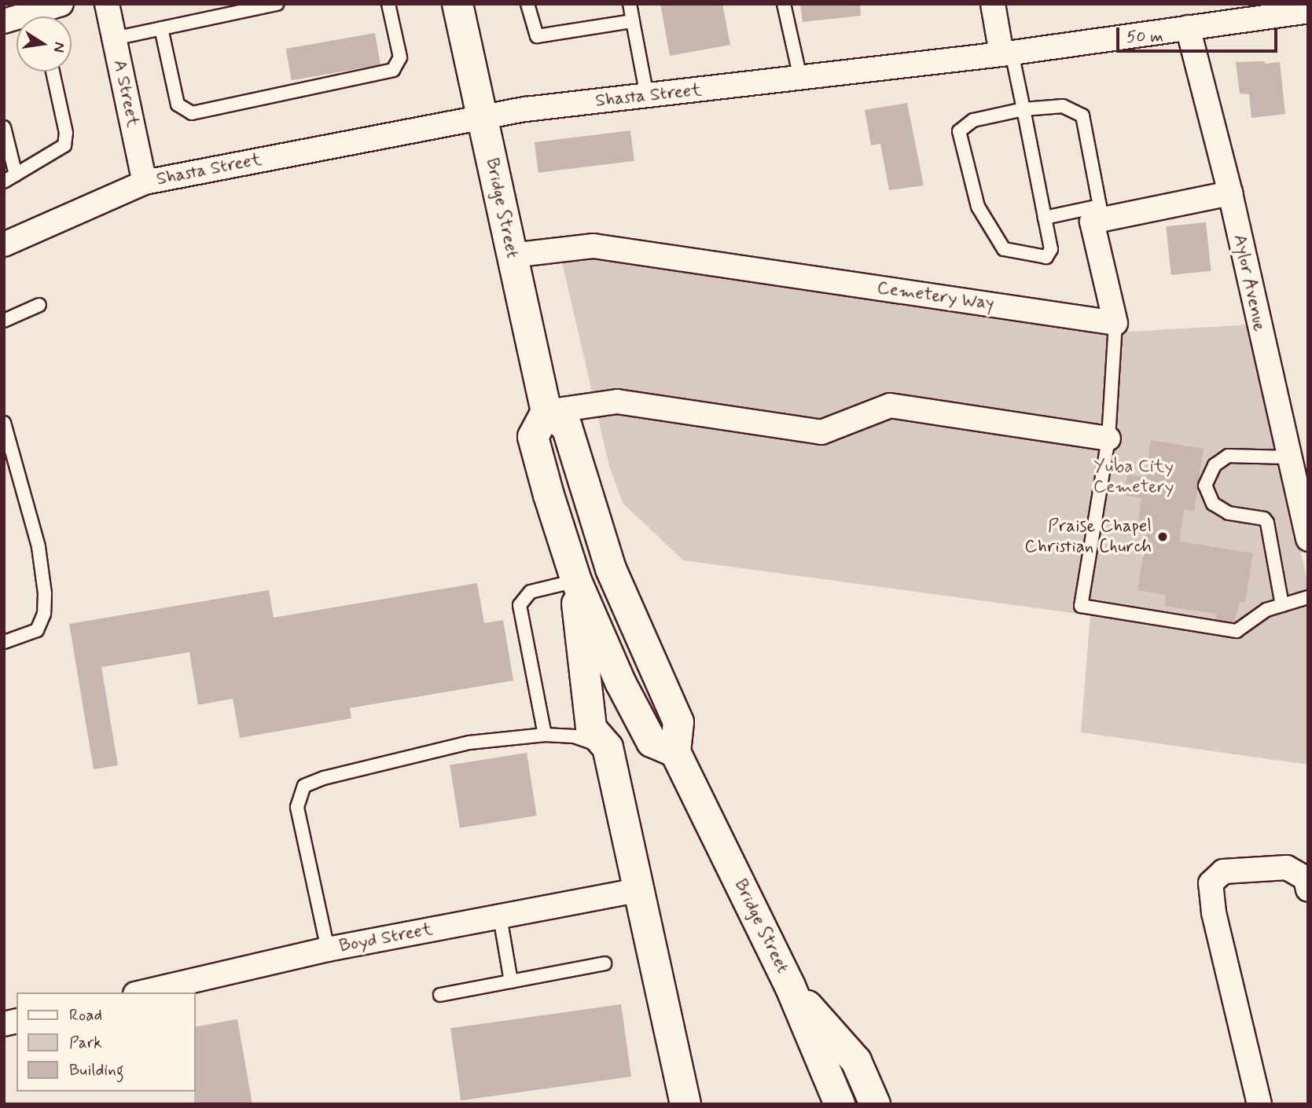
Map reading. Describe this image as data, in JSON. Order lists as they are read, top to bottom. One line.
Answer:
{"streets":{"main road":["Bridge Street"],"street":["A Street","Shasta Street","Aylor Avenue","Cemetery Way","Boyd Street"]},"crossings":[["A Street","Shasta Street"],["Shasta Street","Bridge Street"],["Shasta Street","Aylor Avenue"],["Bridge Street","Cemetery Way"]],"parks":["Yuba City Cemetery"],"places":["Praise Chapel Christian Church"],"legend":["Road","Park","Building"],"scale_bar":"50 m","north":"right"}
